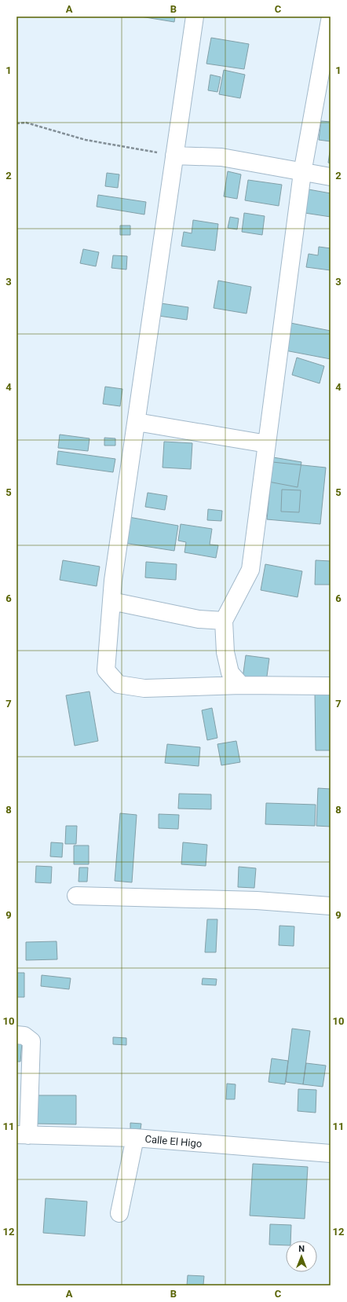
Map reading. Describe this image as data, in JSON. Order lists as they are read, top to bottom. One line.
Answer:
{"streets":{"street":["Calle El Higo"]},"north":"top","grid":{"columns":["A","B","C"],"rows":["1","2","3","4","5","6","7","8","9","10","11","12"]}}
